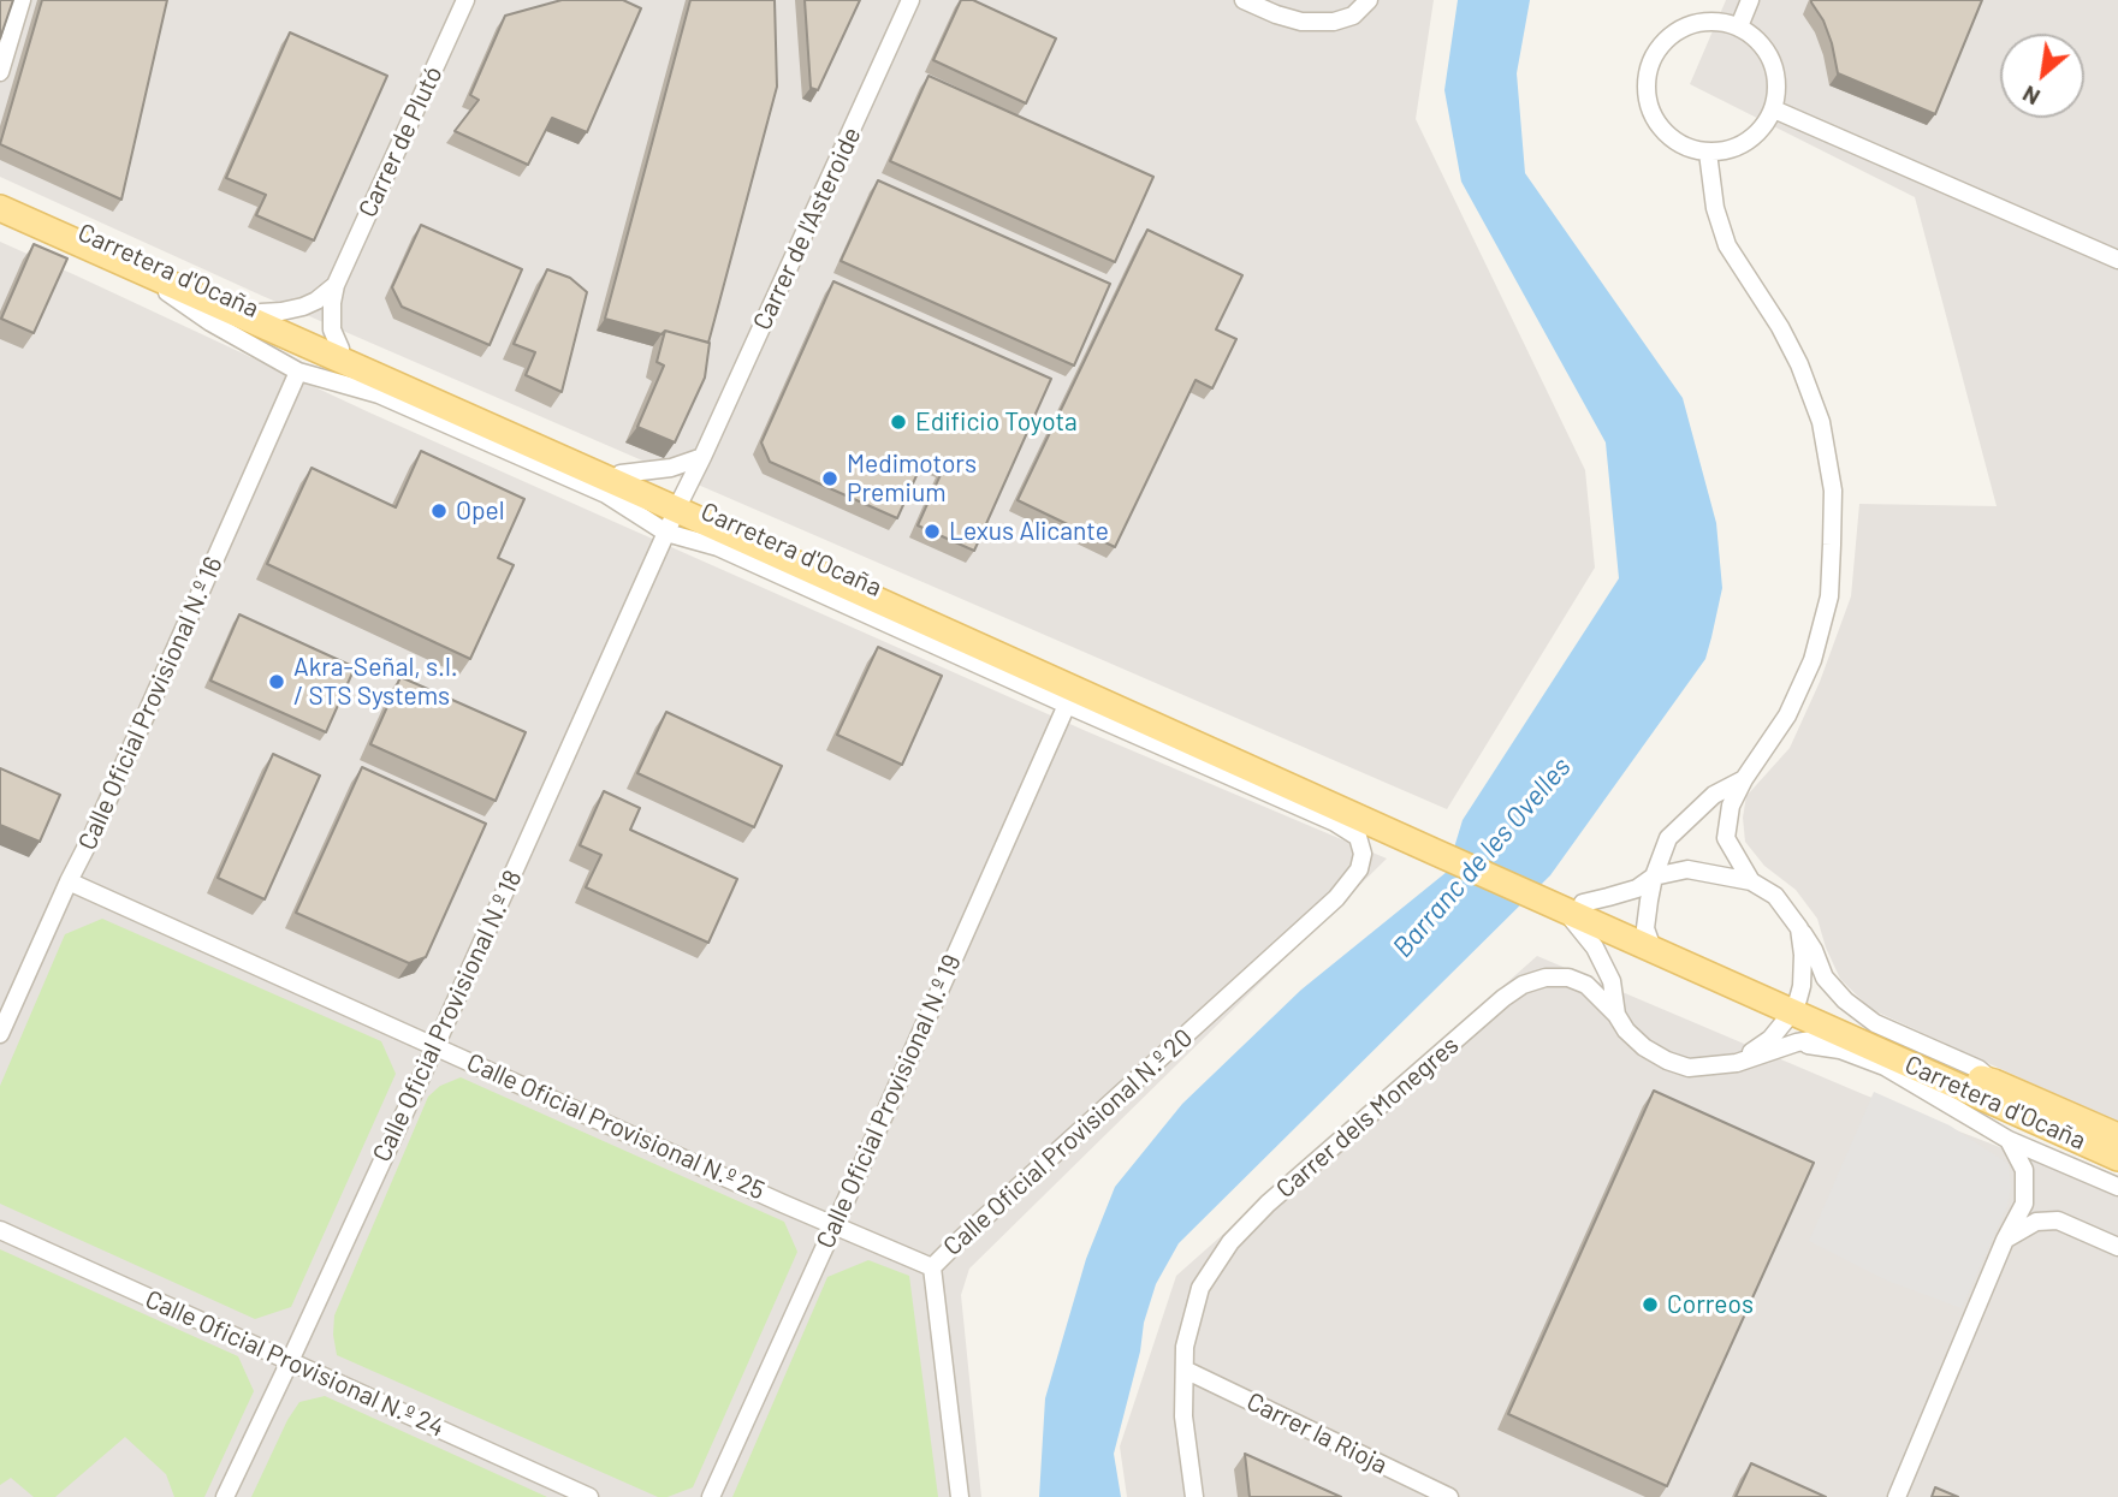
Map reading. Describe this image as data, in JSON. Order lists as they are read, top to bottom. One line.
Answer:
{"streets":{"main road":["Carretera d'Ocaña"],"street":["Carrer de Plutó","Carrer de l'Asteroide","Calle Oficial Provisional N.º 16","Calle Oficial Provisional N.º 18","Calle Oficial Provisional N.º 19","Carrer dels Monegres","Calle Oficial Provisional N.º 25","Calle Oficial Provisional N.º 20","Calle Oficial Provisional N.º 24","Carrer la Rioja"]},"crossings":[["Carrer de Plutó","Carretera d'Ocaña"],["Carrer de l'Asteroide","Carretera d'Ocaña"],["Carrer de l'Asteroide","Calle Oficial Provisional N.º 18"],["Carretera d'Ocaña","Calle Oficial Provisional N.º 16"],["Carretera d'Ocaña","Calle Oficial Provisional N.º 18"],["Carretera d'Ocaña","Calle Oficial Provisional N.º 19"],["Carretera d'Ocaña","Carrer dels Monegres"],["Carretera d'Ocaña","Calle Oficial Provisional N.º 20"],["Calle Oficial Provisional N.º 16","Calle Oficial Provisional N.º 25"],["Calle Oficial Provisional N.º 18","Calle Oficial Provisional N.º 25"],["Calle Oficial Provisional N.º 18","Calle Oficial Provisional N.º 24"],["Calle Oficial Provisional N.º 19","Calle Oficial Provisional N.º 25"],["Carrer dels Monegres","Carrer la Rioja"],["Calle Oficial Provisional N.º 25","Calle Oficial Provisional N.º 20"]],"water":["Barranc de les Ovelles"],"places":["Edificio Toyota","Medimotors Premium","Opel","Lexus Alicante","Akra-Señal, s.l. / STS Systems","Correos"],"north":"bottom left"}
